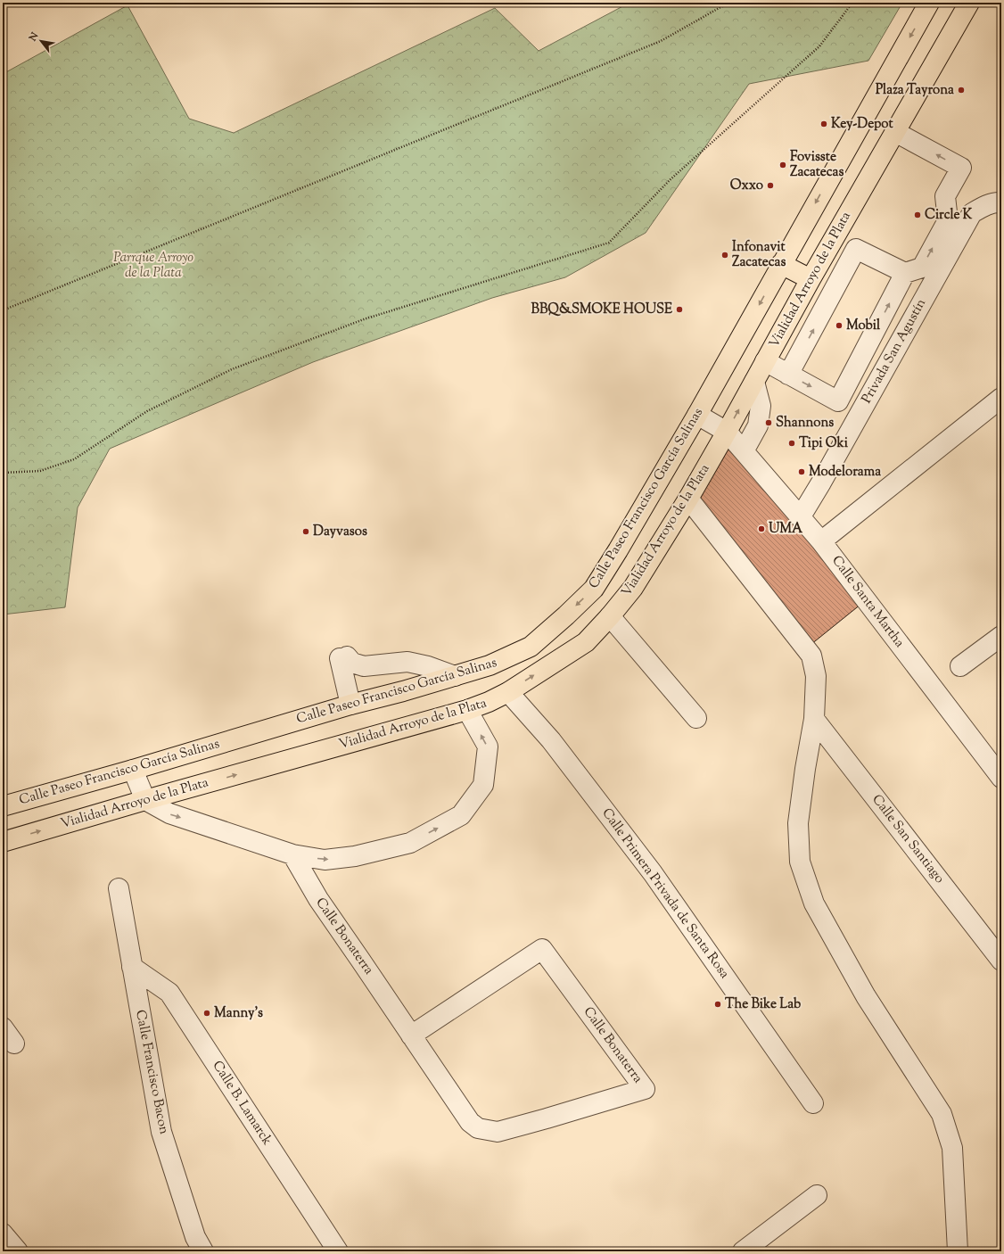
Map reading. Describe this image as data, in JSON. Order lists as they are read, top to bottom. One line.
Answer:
{"streets":{"main road":["Vialidad Arroyo de la Plata","Calle Paseo Francisco García Salinas"],"street":["Privada San Agustín","Calle Santa Martha","Calle San Santiago","Calle Primera Privada de Santa Rosa","Calle Bonaterra","Calle Francisco Bacon","Calle B. Lamarck"]},"crossings":[["Vialidad Arroyo de la Plata","Calle Santa Martha"],["Vialidad Arroyo de la Plata","Calle Primera Privada de Santa Rosa"],["Privada San Agustín","Calle Santa Martha"],["Calle Paseo Francisco García Salinas","Calle Santa Martha"],["Calle Francisco Bacon","Calle B. Lamarck"]],"one_way":["Vialidad Arroyo de la Plata","Calle Paseo Francisco García Salinas"],"parks":["Parrque Arroyo de la Plata"],"places":["Plaza Tayrona","Key-Depot","Fovisste Zacatecas","Oxxo","Circle K","Infonavit Zacatecas","BBQ&SMOKE HOUSE","Mobil","Shannons","Tipi Oki","Modelorama","UMA","Dayvasos","The Bike Lab","Manny's"],"north":"top left"}
